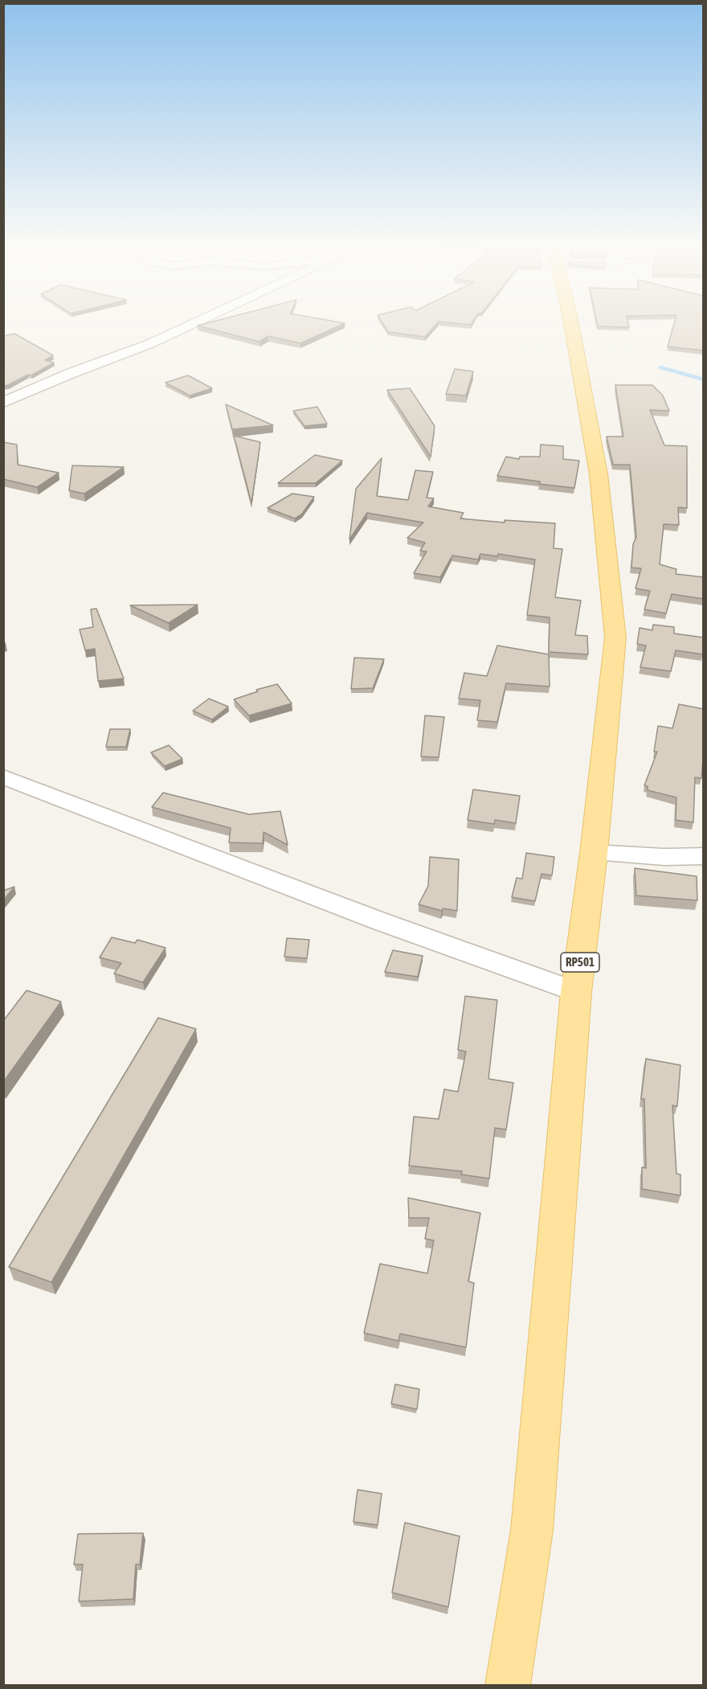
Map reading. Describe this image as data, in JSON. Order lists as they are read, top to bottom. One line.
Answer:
{"streets":{"main road":["RP501"]}}
